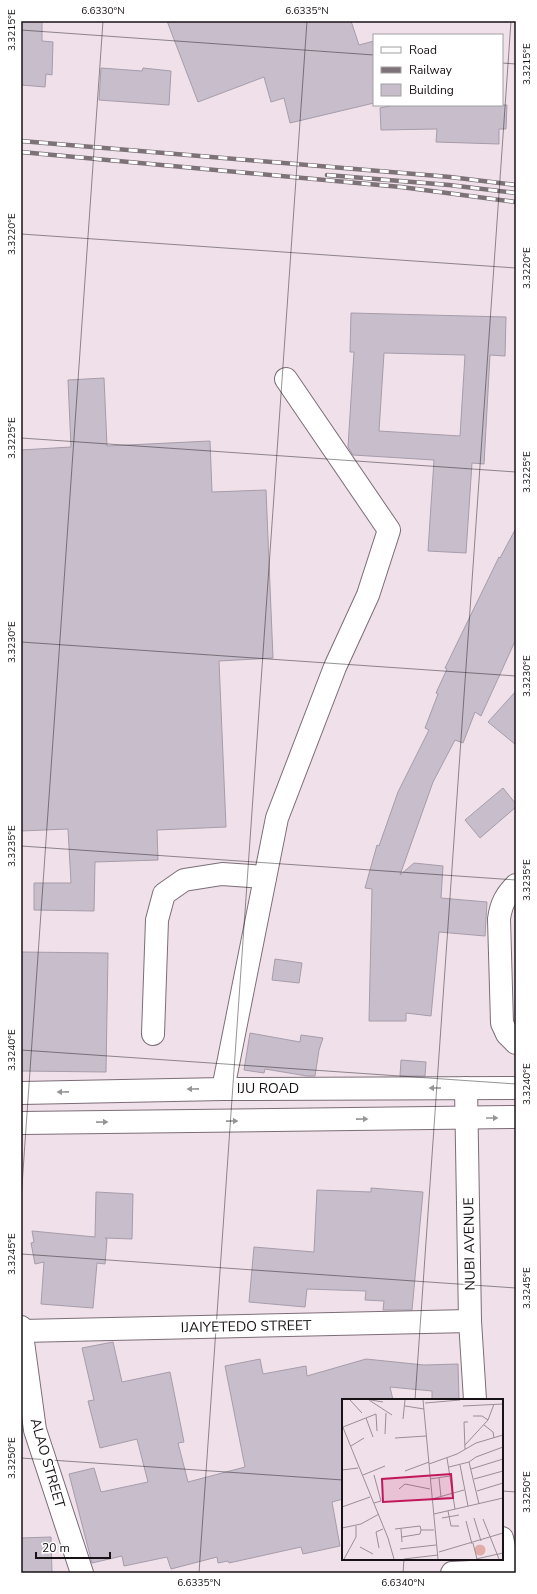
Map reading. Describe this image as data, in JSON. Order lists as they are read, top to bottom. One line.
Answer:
{"streets":{"street":["IJU ROAD","NUBI AVENUE","IJAIYETEDO STREET","ALAO STREET"]},"crossings":[["IJU ROAD","NUBI AVENUE"],["NUBI AVENUE","IJAIYETEDO STREET"],["IJAIYETEDO STREET","ALAO STREET"]],"legend":["Road","Railway","Building"],"scale_bar":"20 m","coordinates":["6.6330°N","6.6335°N","3.3215°E","3.3220°E","3.3225°E","3.3230°E","3.3235°E","3.3240°E","3.3245°E","3.3250°E","6.6340°N"]}
